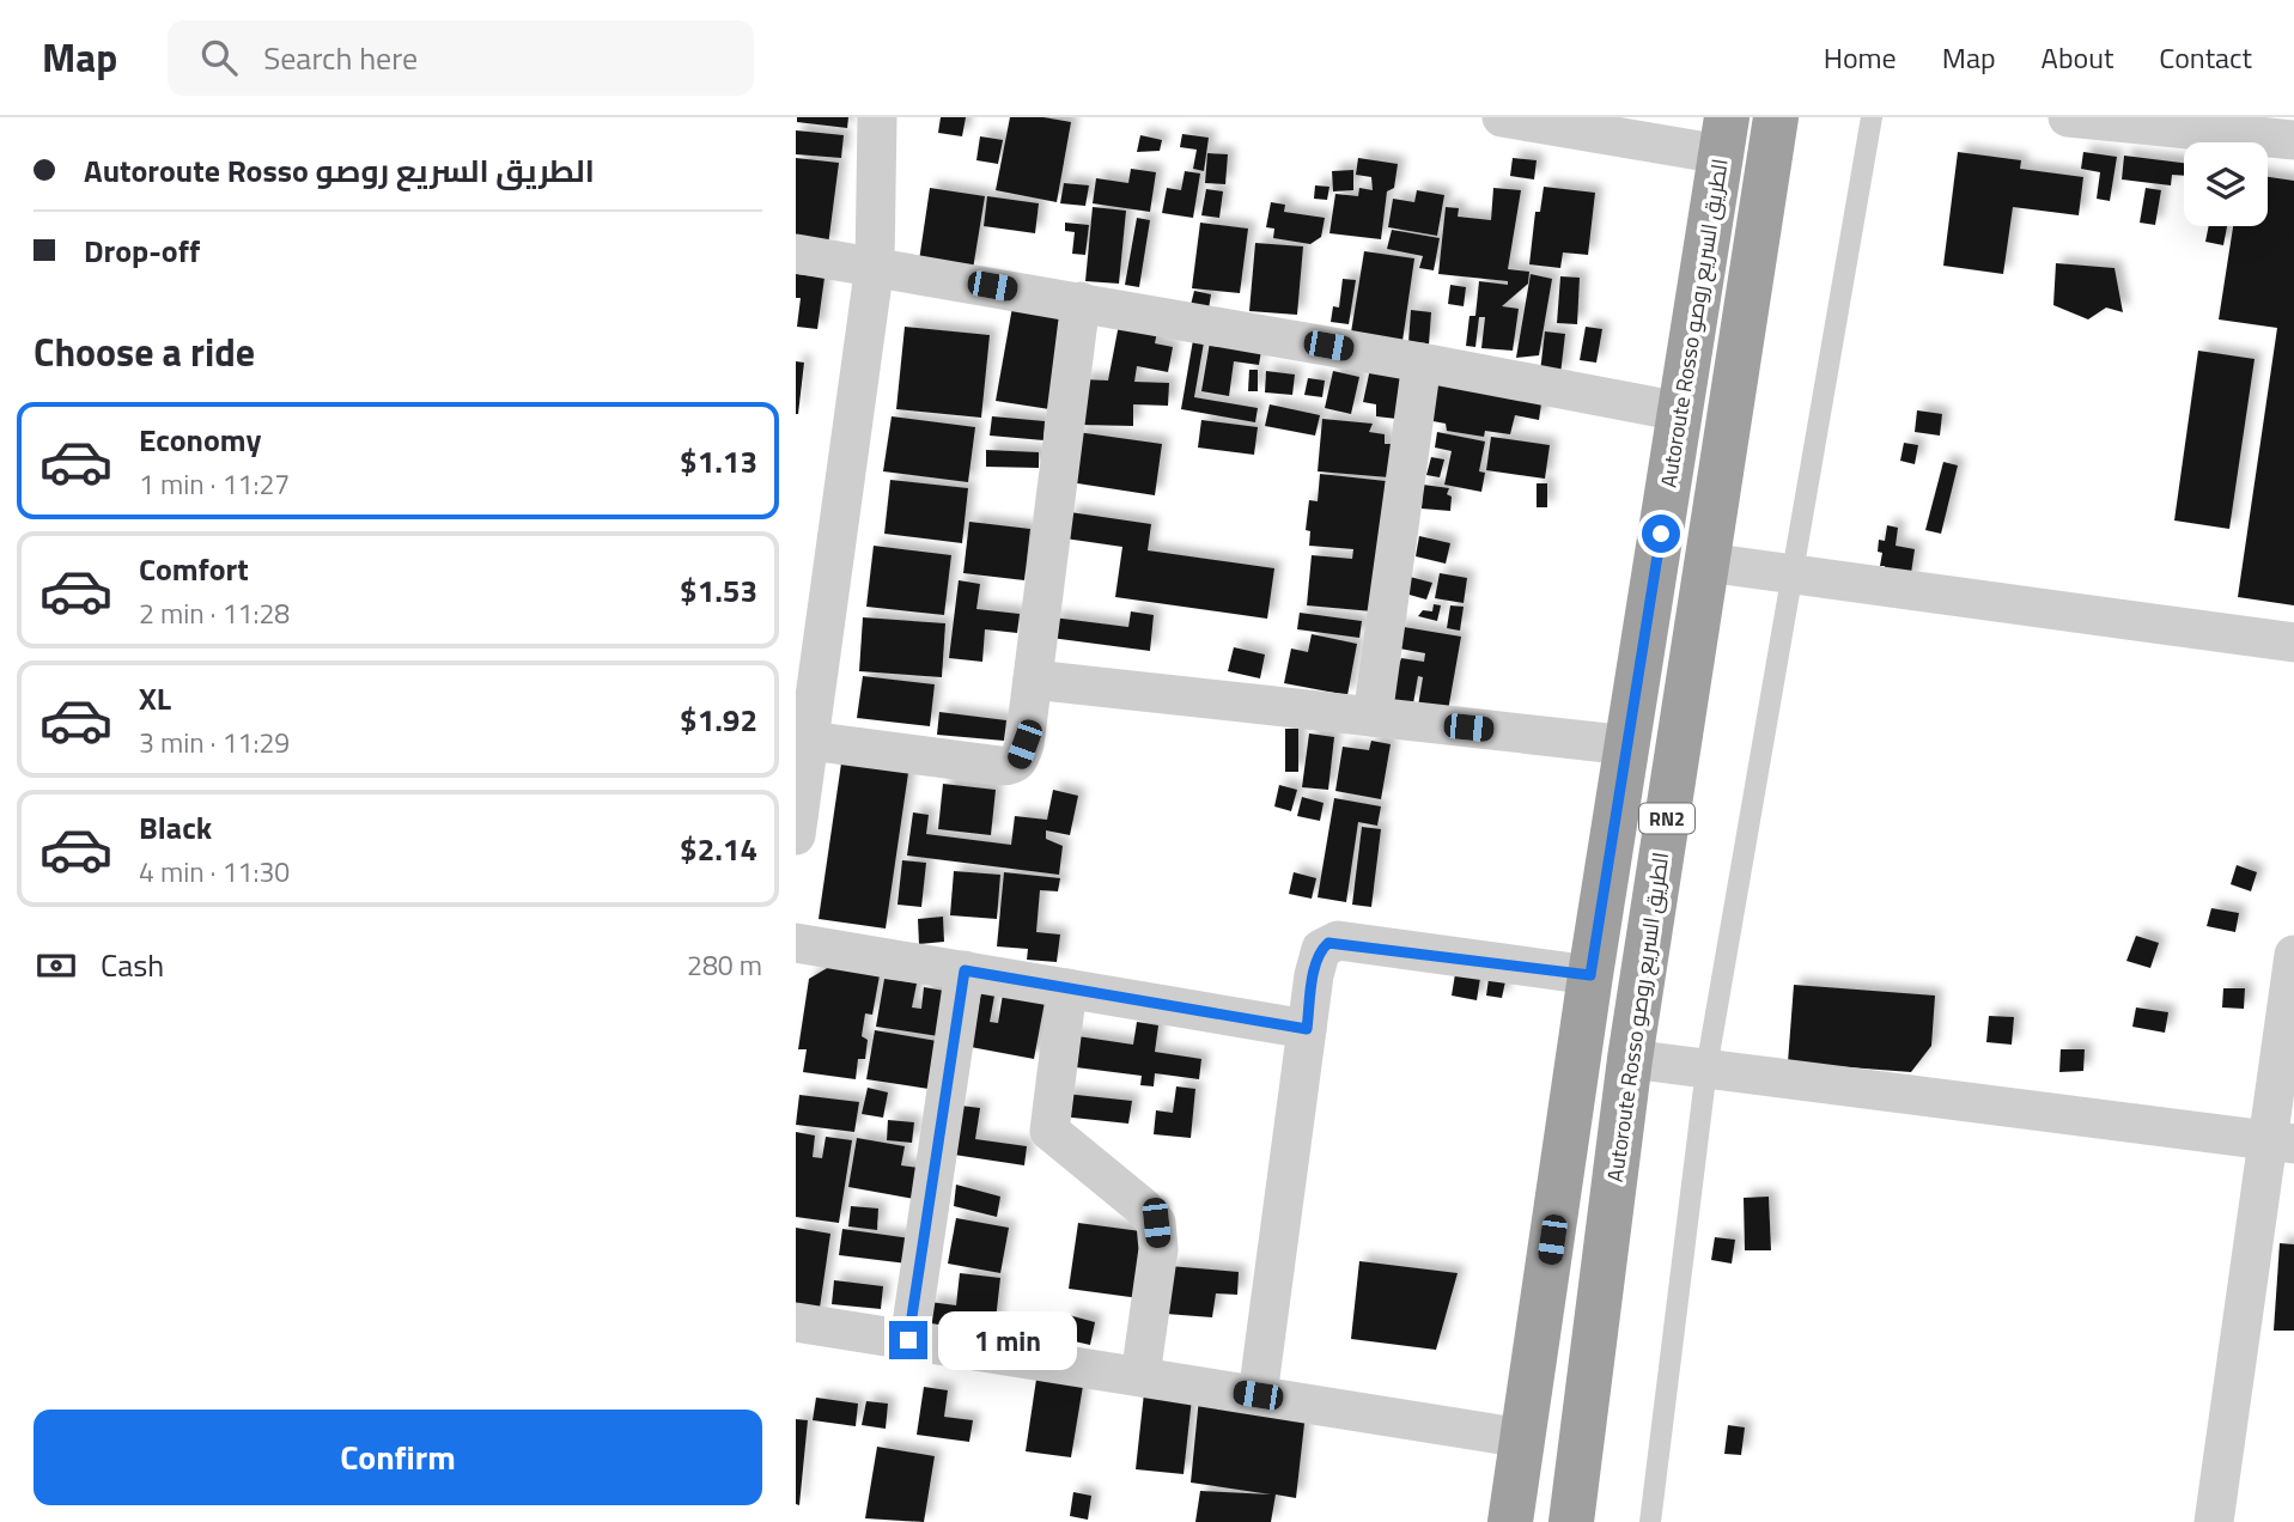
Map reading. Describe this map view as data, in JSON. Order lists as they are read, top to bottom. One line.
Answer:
{"streets":{"highway":["Autoroute Rosso الطريق السريع روصو","RN2"]},"page":{"header":"Map","search":"Search here","nav":["Home","Map","About","Contact"],"banner":["Autoroute Rosso الطريق السريع روصو","Drop-off"],"heading":"Choose a ride","list":[{"name":"Economy","note":"1 min · 11:27","value":"$1.13"},{"name":"Comfort","note":"2 min · 11:28","value":"$1.53"},{"name":"XL","note":"3 min · 11:29","value":"$1.92"},{"name":"Black","note":"4 min · 11:30","value":"$2.14"}],"pay":["Cash","280 m"],"bubble":"1 min","buttons":"Confirm"}}
